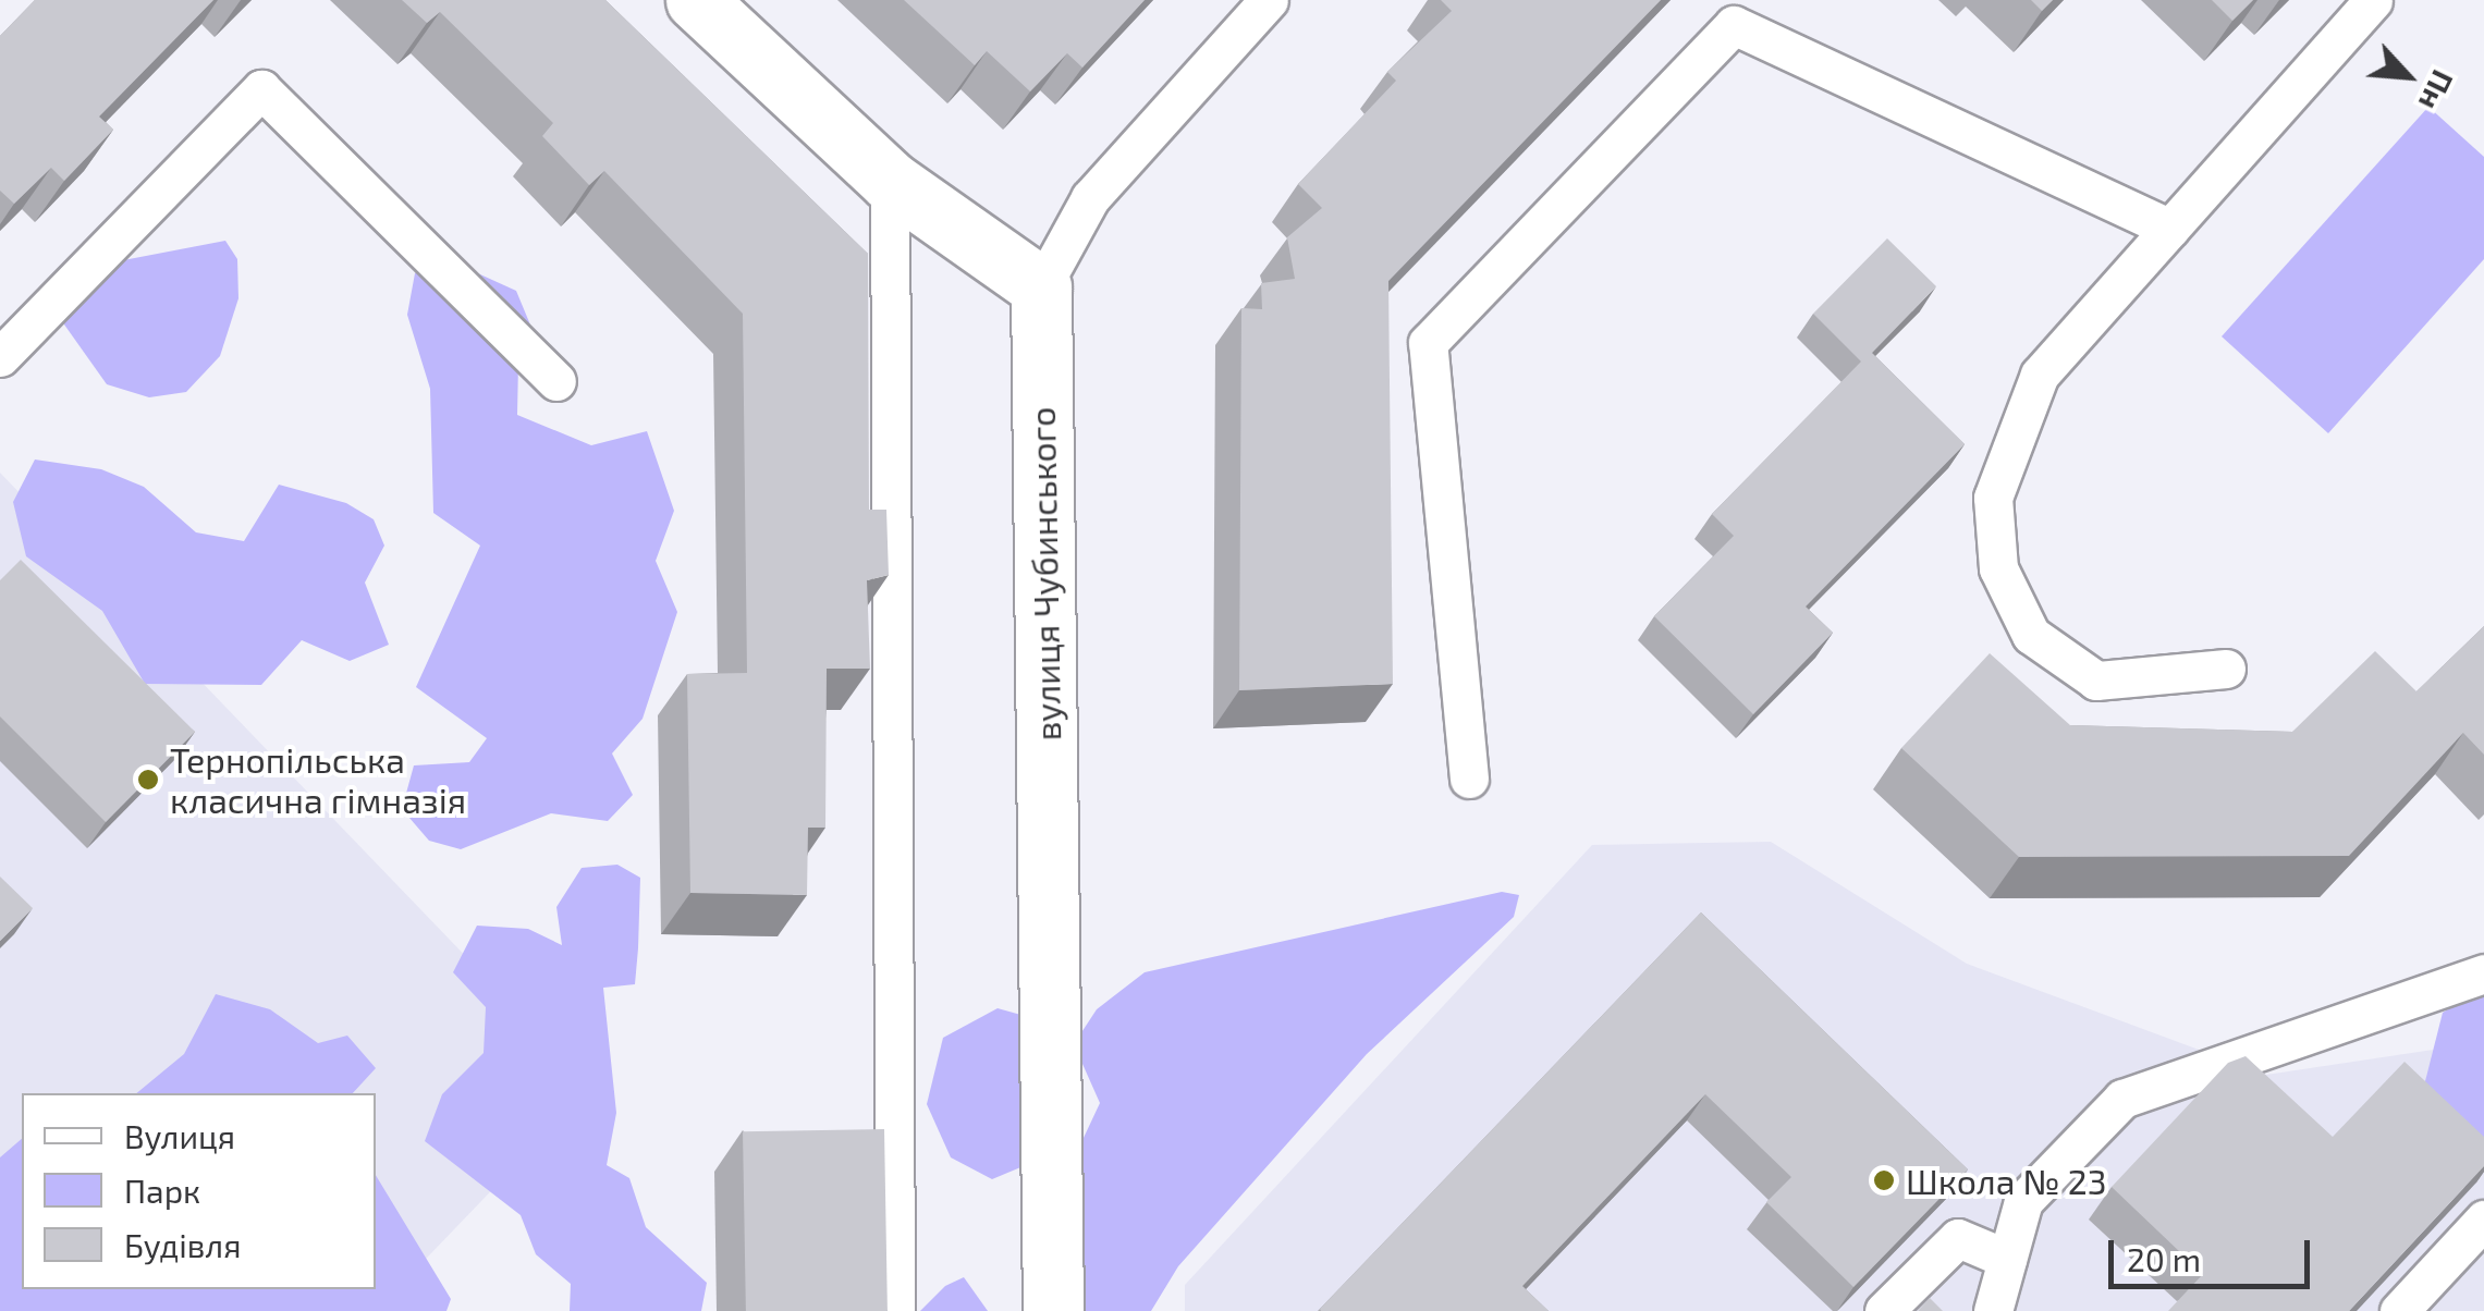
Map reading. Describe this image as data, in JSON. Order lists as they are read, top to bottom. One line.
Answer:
{"streets":{"street":["вулиця Чубинського"]},"places":["Тернопільська класична гімназія","Школа № 23"],"legend":["Вулиця","Парк","Будівля"],"scale_bar":"20 m","north":"bottom right"}
